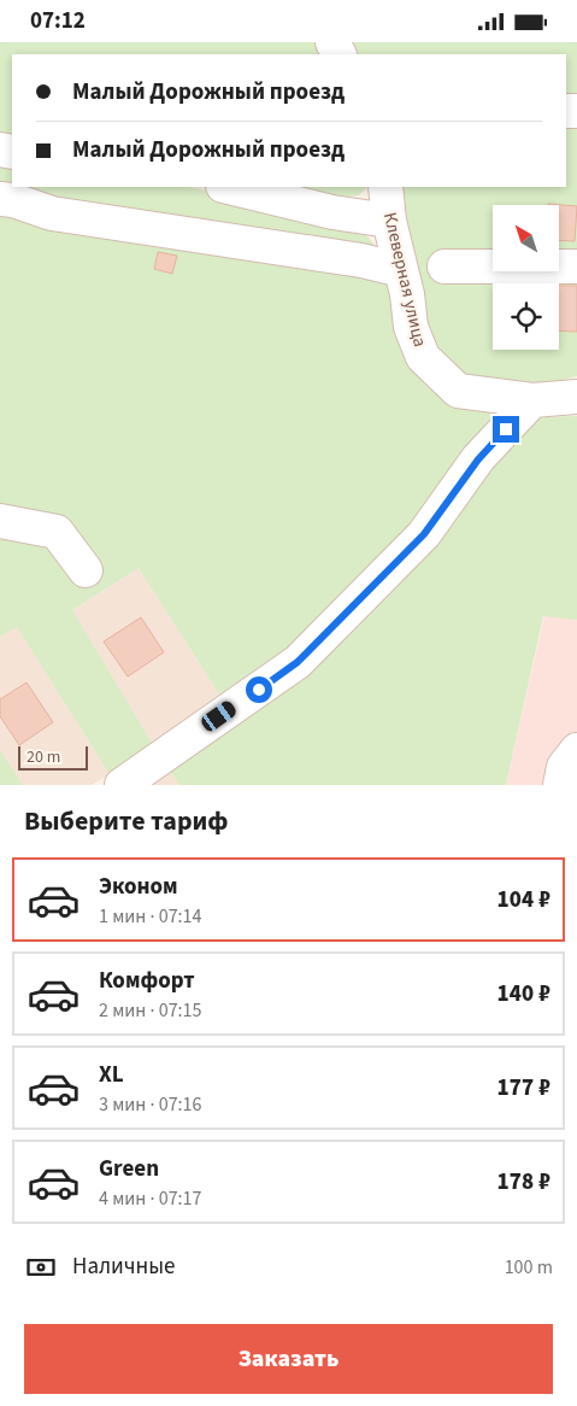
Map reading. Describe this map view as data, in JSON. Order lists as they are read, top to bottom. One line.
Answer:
{"streets":{"street":["Клеверная улица"]},"scale_bar":"20 m","north":"top left","page":{"status":"07:12","banner":["Малый Дорожный проезд","Малый Дорожный проезд"],"scale":"20 m","heading":"Выберите тариф","list":[{"name":"Эконом","note":"1 мин · 07:14","value":"104 ₽"},{"name":"Комфорт","note":"2 мин · 07:15","value":"140 ₽"},{"name":"XL","note":"3 мин · 07:16","value":"177 ₽"},{"name":"Green","note":"4 мин · 07:17","value":"178 ₽"}],"pay":["Наличные","100 m"],"buttons":"Заказать"}}
